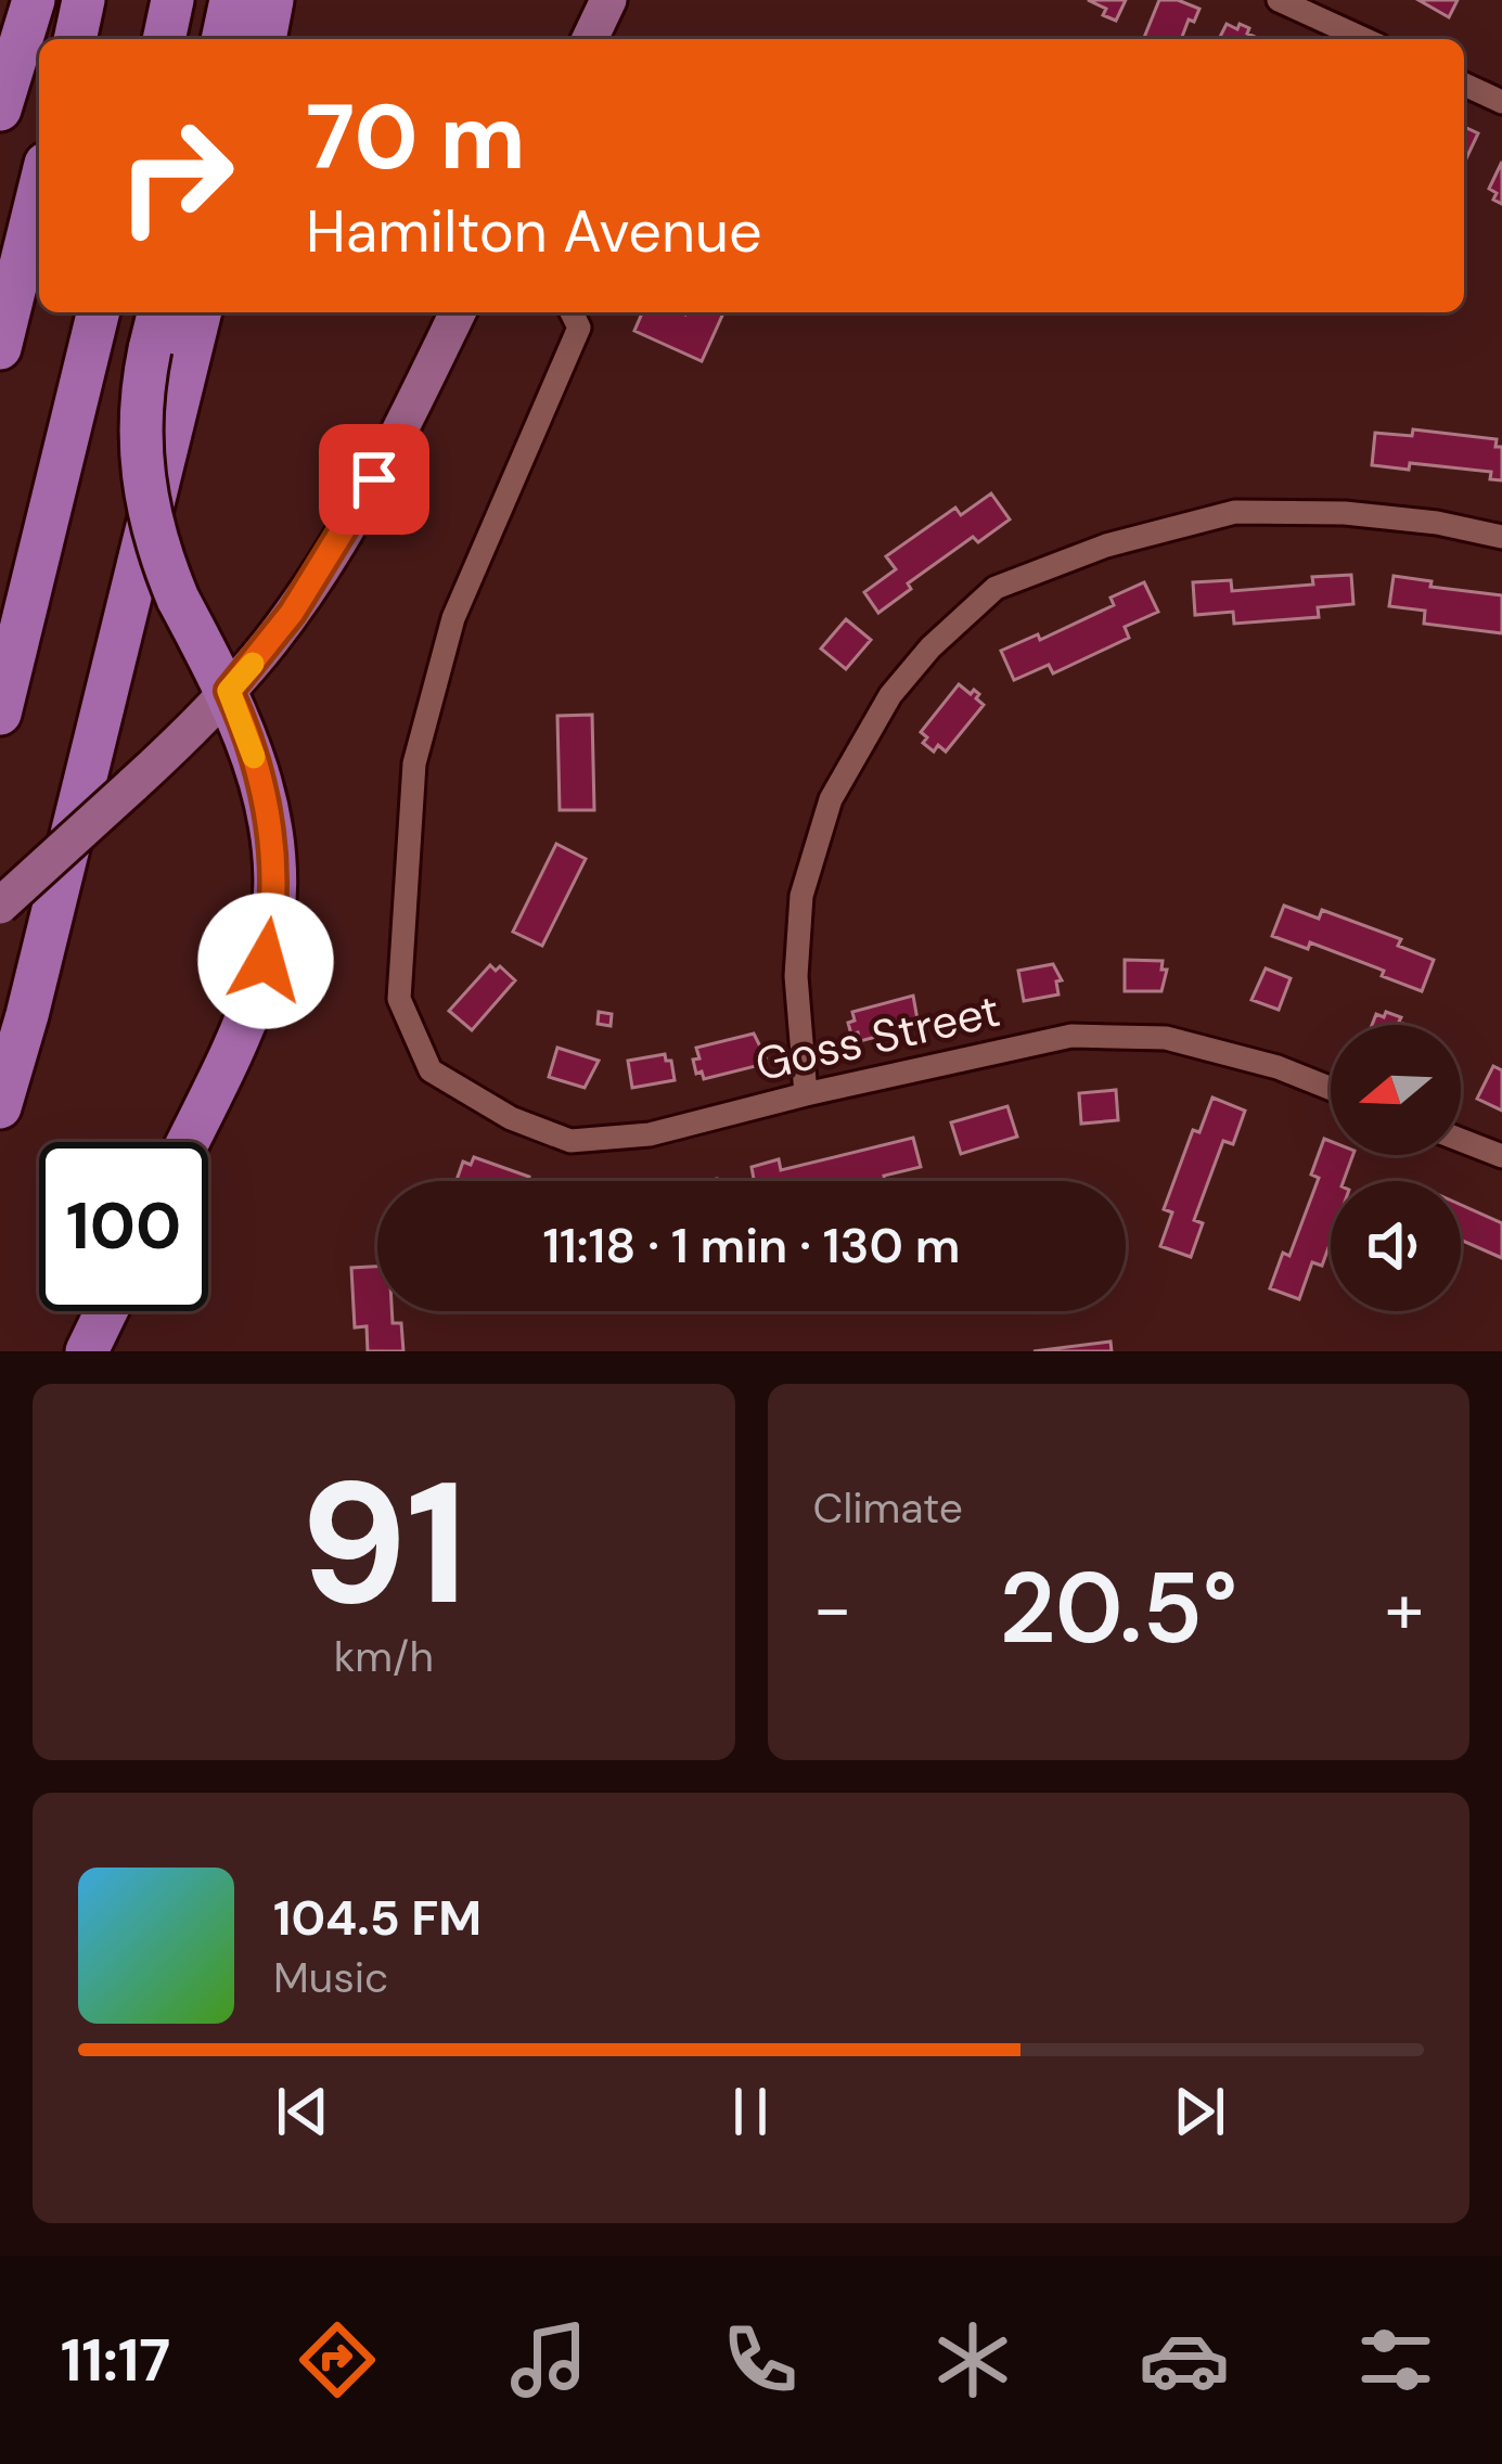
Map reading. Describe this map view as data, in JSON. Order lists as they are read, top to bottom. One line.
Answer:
{"streets":{"street":["Goss Street"]},"north":"left","page":{"turn":["70 m","Hamilton Avenue"],"limit":"100","trip":"11:18 · 1 min · 130 m","tile":[["91","km/h"],"Climate"],"heat":["−","20.5°","+"],"song":["104.5 FM","Music"],"tabs":"11:17"}}
